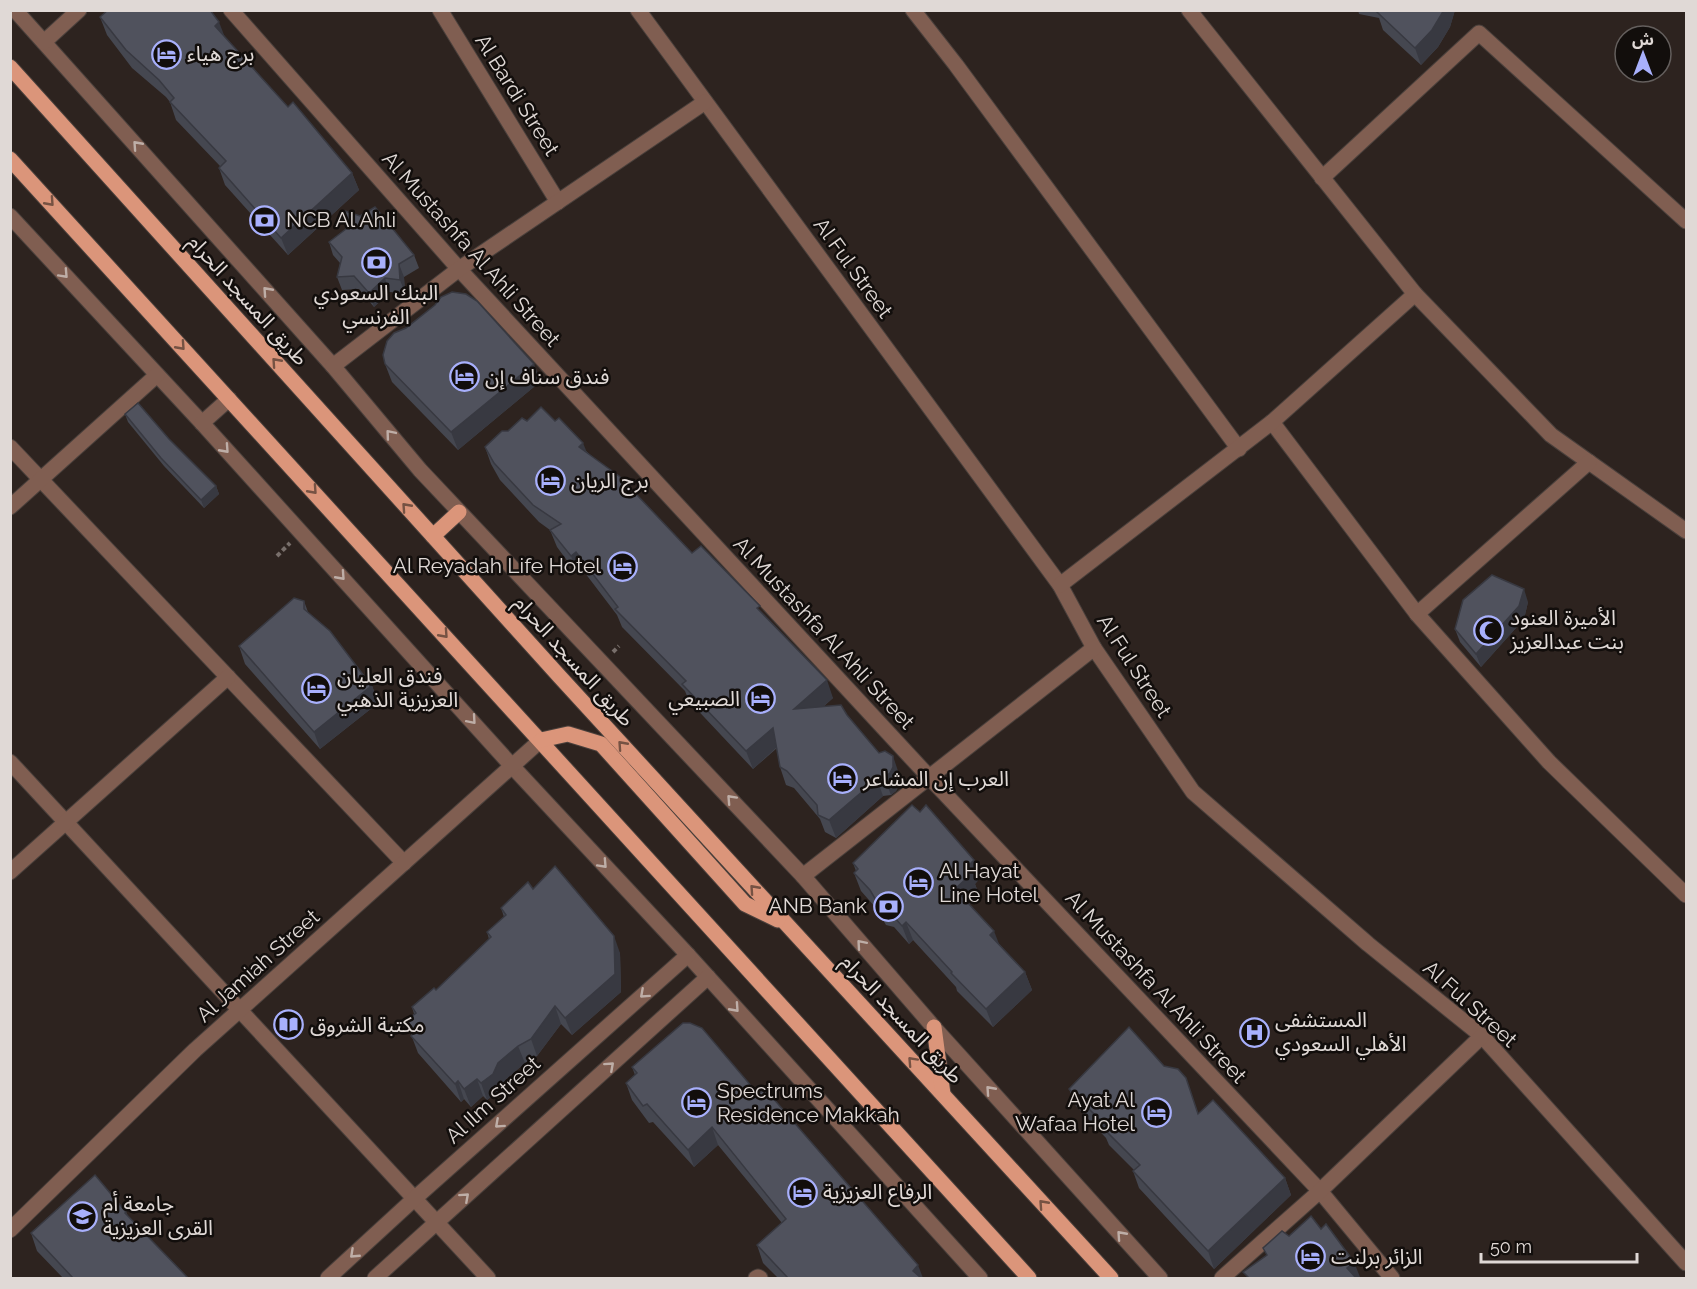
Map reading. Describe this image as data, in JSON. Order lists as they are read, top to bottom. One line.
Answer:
{"streets":{"main road":["طريق المسجد الحرام"],"street":["Al Bardi Street","Al Mustashfa Al Ahli Street","Al Ful Street","Al Jamiah Street","Al Ilm Street"]},"places":{"hotel":["برج هياء","فندق سناف إن","برج الريان","Al Reyadah Life Hotel","فندق العليان العزيزية الذهبي","الصبيعي","العرب إن المشاعر","Al Hayat Line Hotel","Spectrums Residence Makkah","Ayat Al Wafaa Hotel","الرفاع العزيزية","الزائر برلنت"],"bank":["NCB Al Ahli","البنك السعودي الفرنسي","ANB Bank"],"mosque":["الأميرة العنود بنت عبدالعزيز"],"library":["مكتبة الشروق"],"hospital":["المستشفى الأهلي السعودي"],"school or university":["جامعة أم القرى العزيزية"]},"scale_bar":"50 m","north":"top"}
